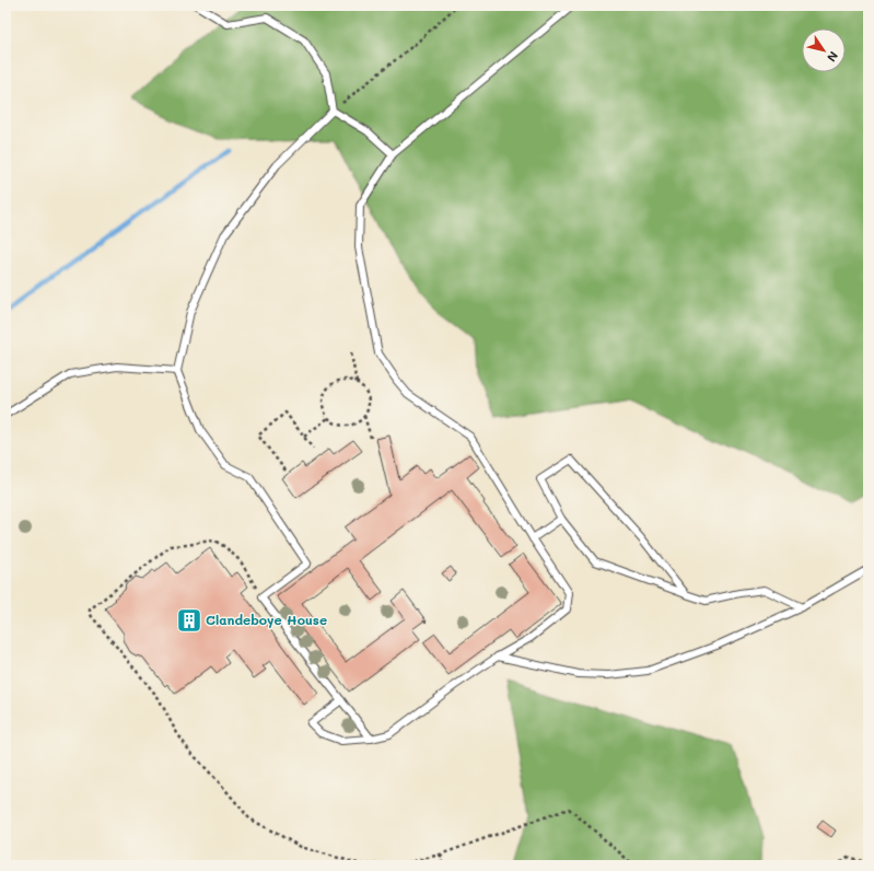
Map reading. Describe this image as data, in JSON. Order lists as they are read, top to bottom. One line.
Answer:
{"places":{"building":["Clandeboye House"]},"north":"bottom right"}
